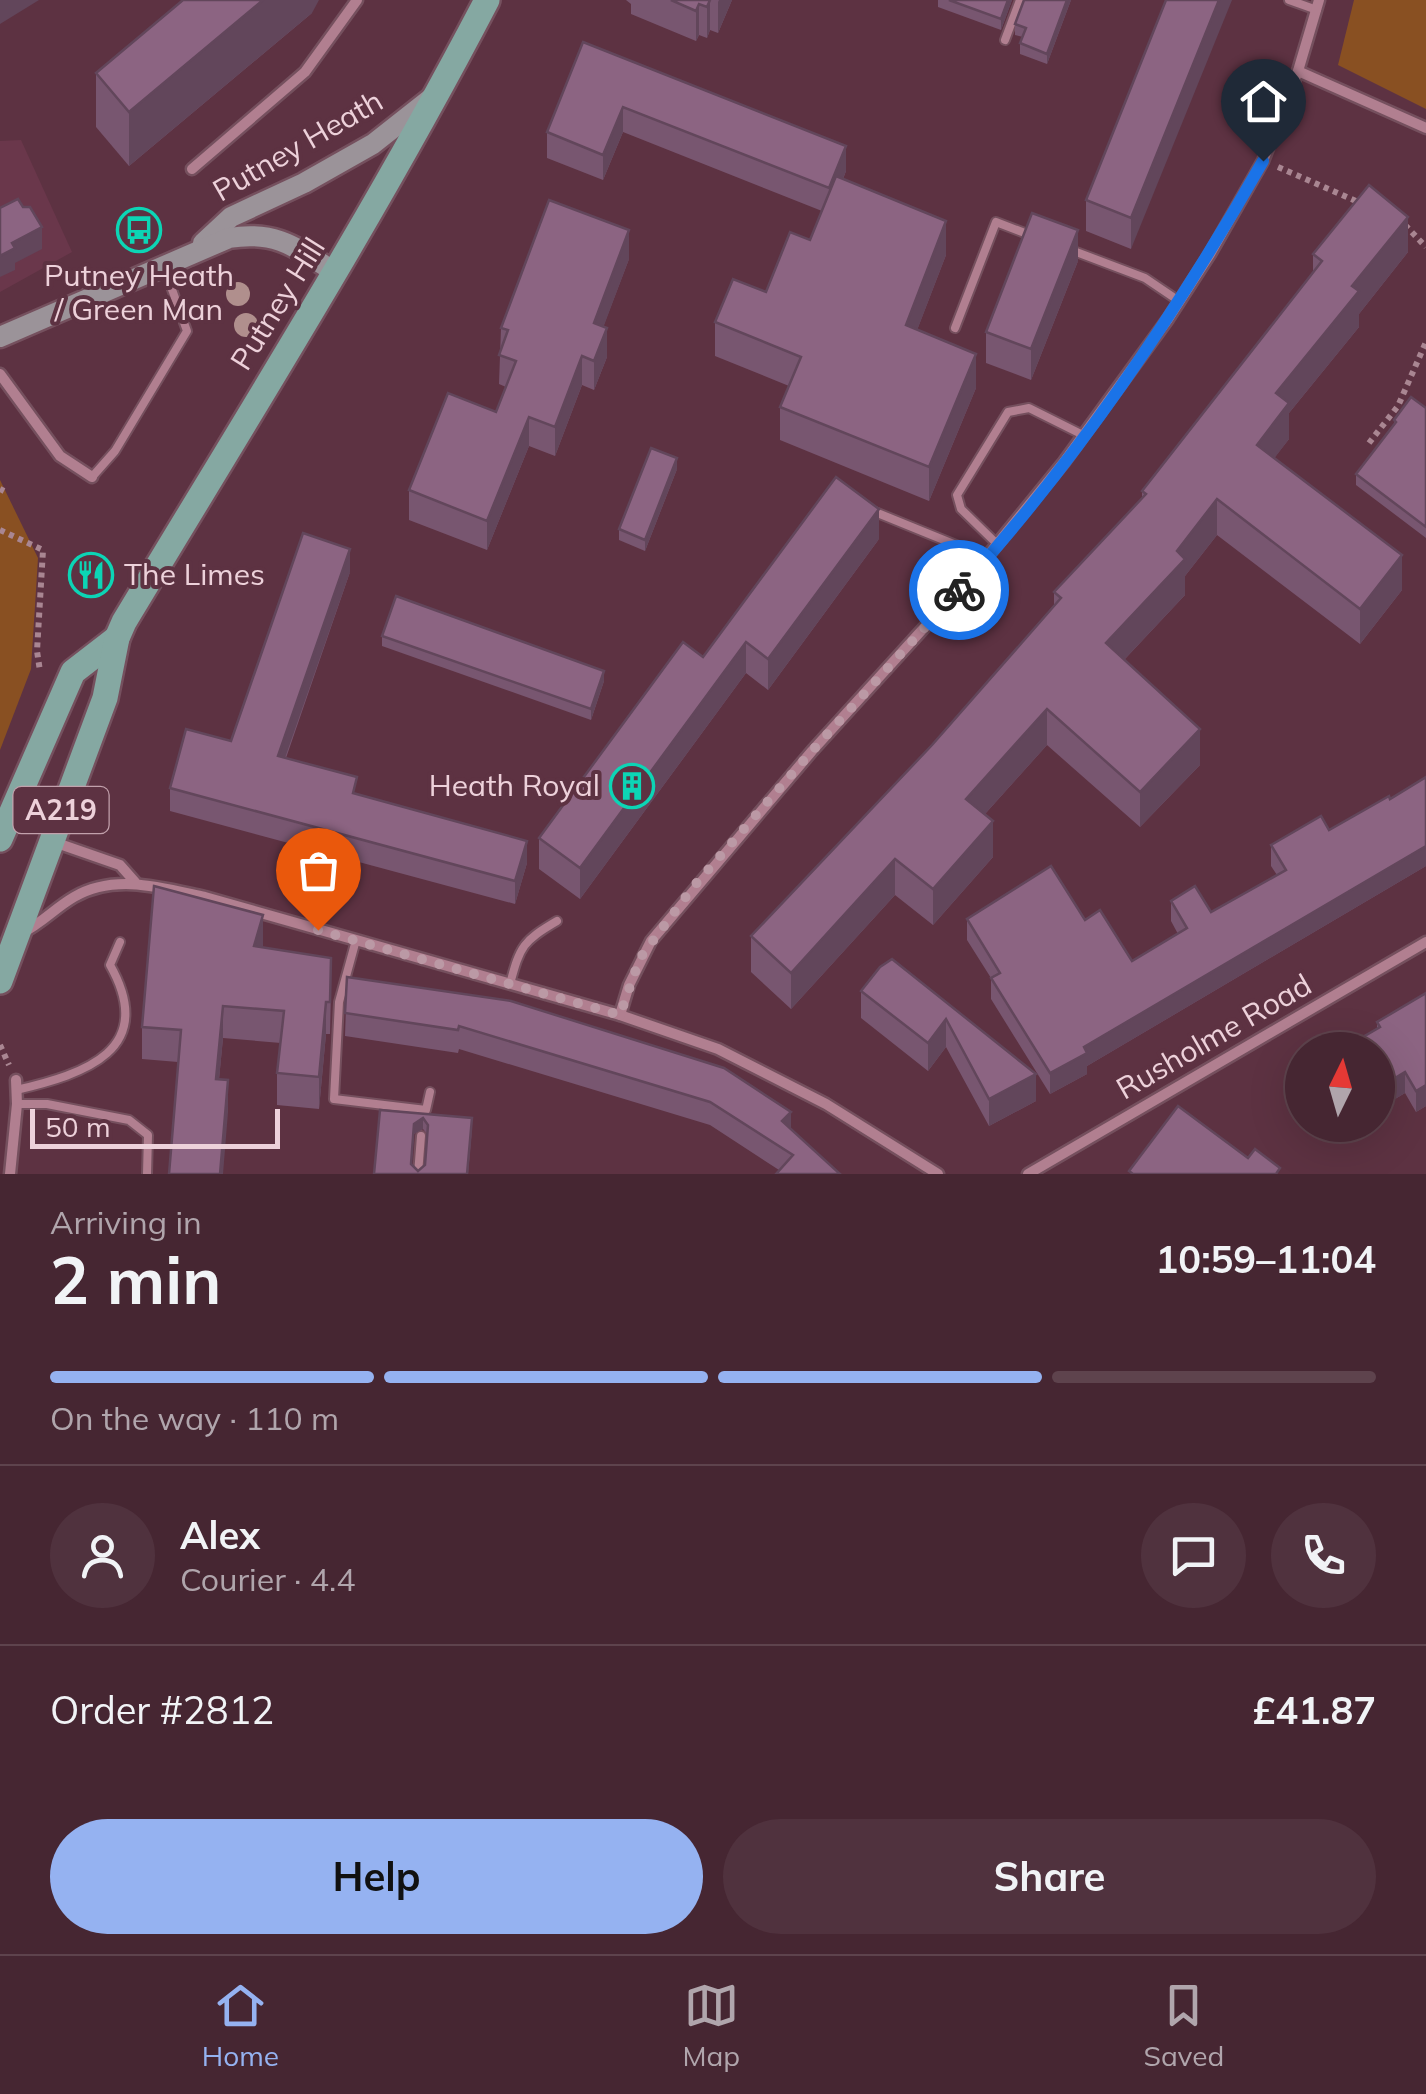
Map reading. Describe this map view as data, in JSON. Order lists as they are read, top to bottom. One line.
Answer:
{"streets":{"main road":["Putney Hill","A219"],"street":["Putney Heath","Rusholme Road"]},"crossings":[["Putney Heath","Putney Hill"],["Putney Hill","A219"]],"places":{"bus stop":["Putney Heath / Green Man"],"restaurant":["The Limes"],"building":["Heath Royal"]},"scale_bar":"50 m","north":"top","page":{"scale":"50 m","heading":["2 min","Arriving in","10:59–11:04"],"panel":["Alex","Courier · 4.4","Order #2812","£41.87"],"bar":"On the way · 110 m","buttons":["Help","Share"],"tabs":["Home","Map","Saved"]}}
